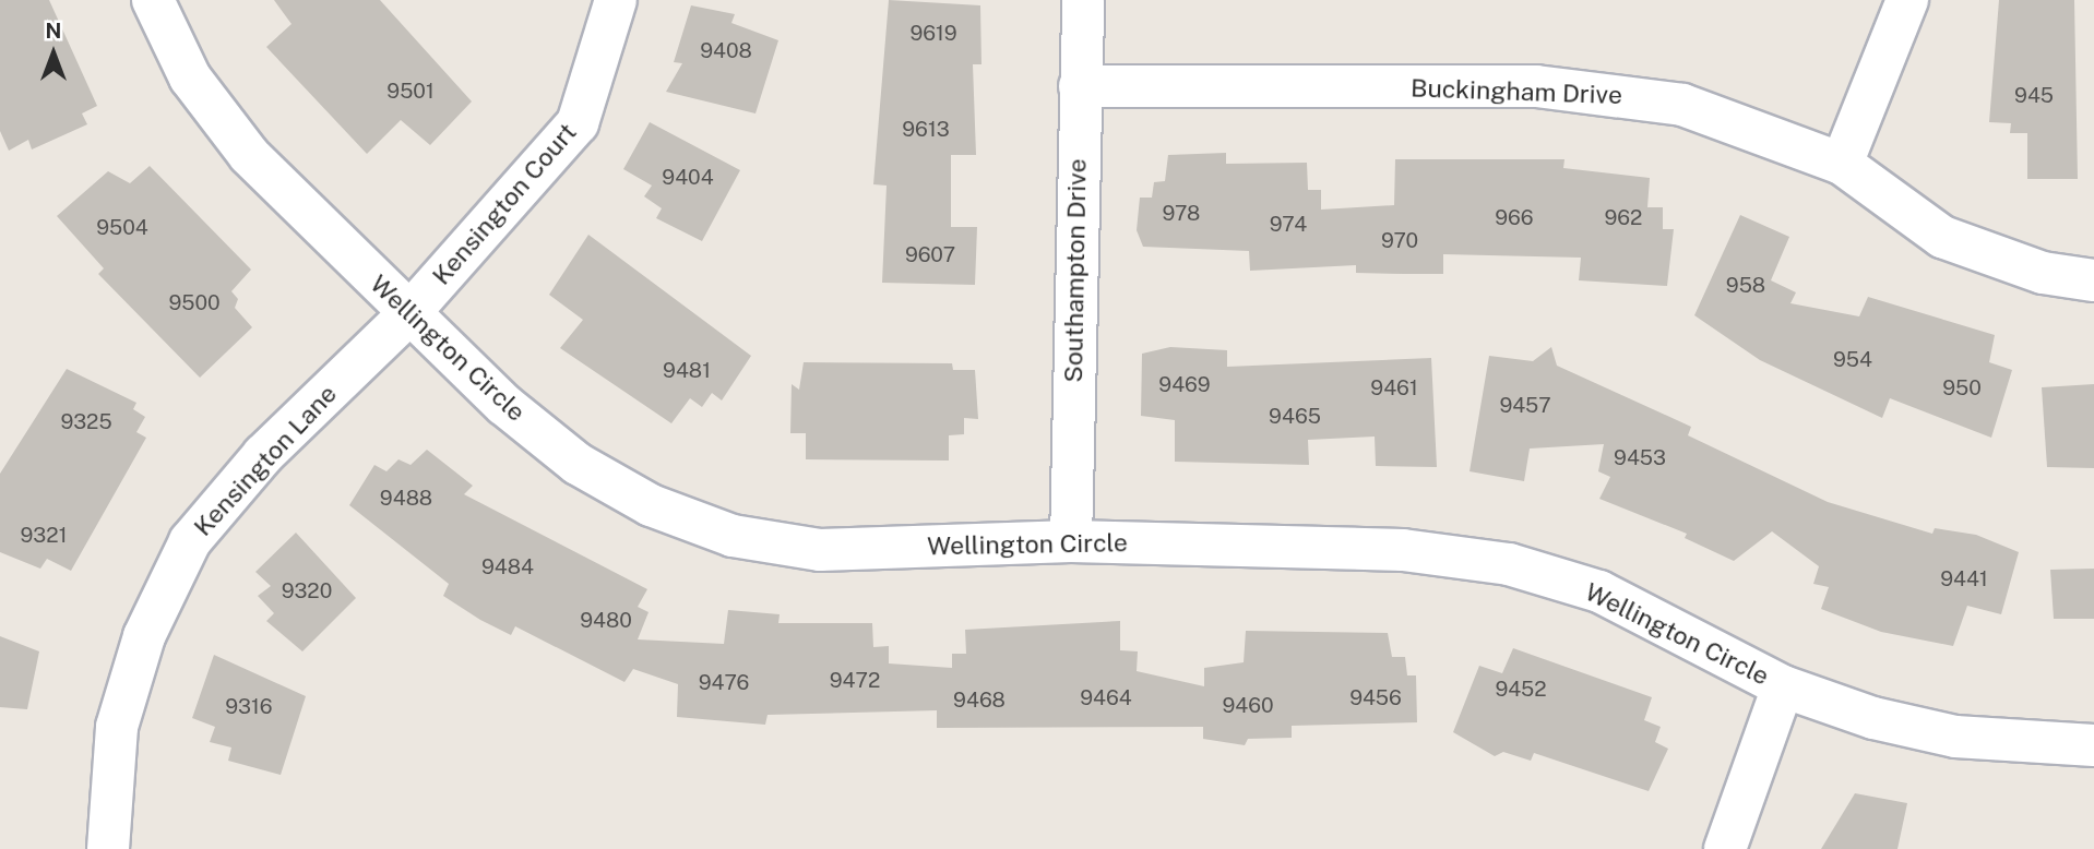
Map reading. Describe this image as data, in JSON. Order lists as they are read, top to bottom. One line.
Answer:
{"streets":{"street":["Buckingham Drive","Kensington Court","Southampton Drive","Wellington Circle","Kensington Lane"]},"crossings":[["Buckingham Drive","Southampton Drive"],["Kensington Court","Wellington Circle"],["Kensington Court","Kensington Lane"],["Southampton Drive","Wellington Circle"],["Wellington Circle","Kensington Lane"]],"house_numbers":["9619","9408","9501","945","9613","9404","978","966","962","974","9504","970","9607","958","9500","954","9481","9469","9461","950","9457","9465","9325","9453","9488","9321","9484","9441","9320","9480","9472","9476","9452","9464","9456","9468","9460","9316"],"north":"top"}
